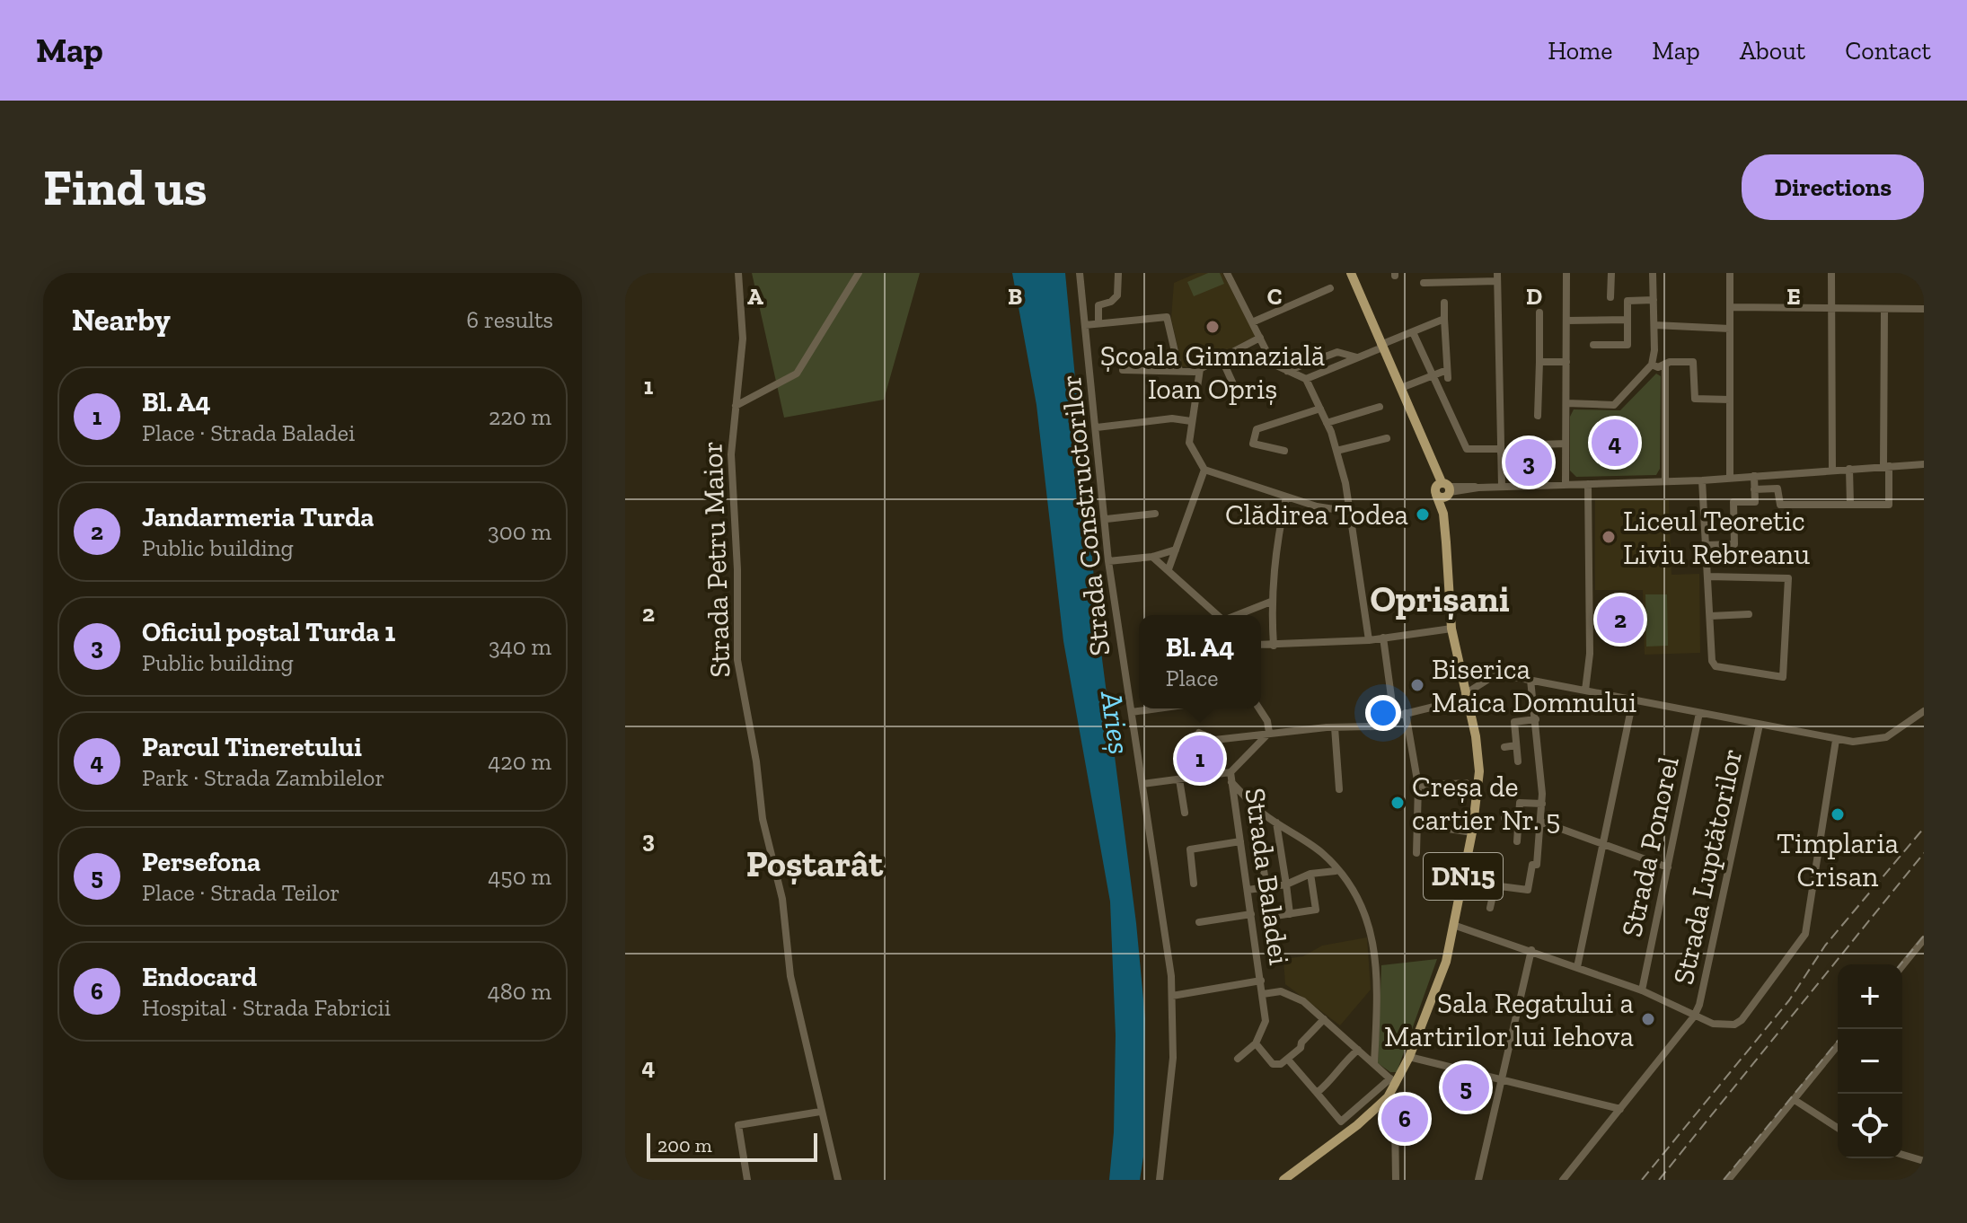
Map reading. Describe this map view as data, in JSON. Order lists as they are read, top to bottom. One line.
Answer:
{"streets":{"main road":["DN15"],"street":["Strada Constructorilor","Strada Petru Maior","Strada Ponorel","Strada Luptătorilor","Strada Baladei"]},"crossings":[["Strada Constructorilor","Strada Baladei"],["Strada Baladei","DN15"]],"districts":["Oprișani","Poștarât"],"water":["Arieș"],"places":["Școala Gimnazială Ioan Opriș","Clădirea Todea","Liceul Teoretic Liviu Rebreanu","Biserica Maica Domnului","Creșa de cartier Nr. 5","Timplaria Crisan","Sala Regatului a Martirilor lui Iehova"],"scale_bar":"200 m","page":{"header":"Map","nav":["Home","Map","About","Contact"],"buttons":"Directions","title":"Find us","heading":["Nearby","6 results"],"list":[{"mark":"1","name":"Bl. A4","note":"Place · Strada Baladei","value":"220 m"},{"mark":"2","name":"Jandarmeria Turda","note":"Public building","value":"300 m"},{"mark":"3","name":"Oficiul poștal Turda 1","note":"Public building","value":"340 m"},{"mark":"4","name":"Parcul Tineretului","note":"Park · Strada Zambilelor","value":"420 m"},{"mark":"5","name":"Persefona","note":"Place · Strada Teilor","value":"450 m"},{"mark":"6","name":"Endocard","note":"Hospital · Strada Fabricii","value":"480 m"}],"pins":["4","3","2","1","5","6"],"popup":["Bl. A4","Place"],"map_buttons":["+","−"],"scale":"200 m"},"grid":{"columns":["A","B","C","D","E"],"rows":["1","2","3","4"]}}
